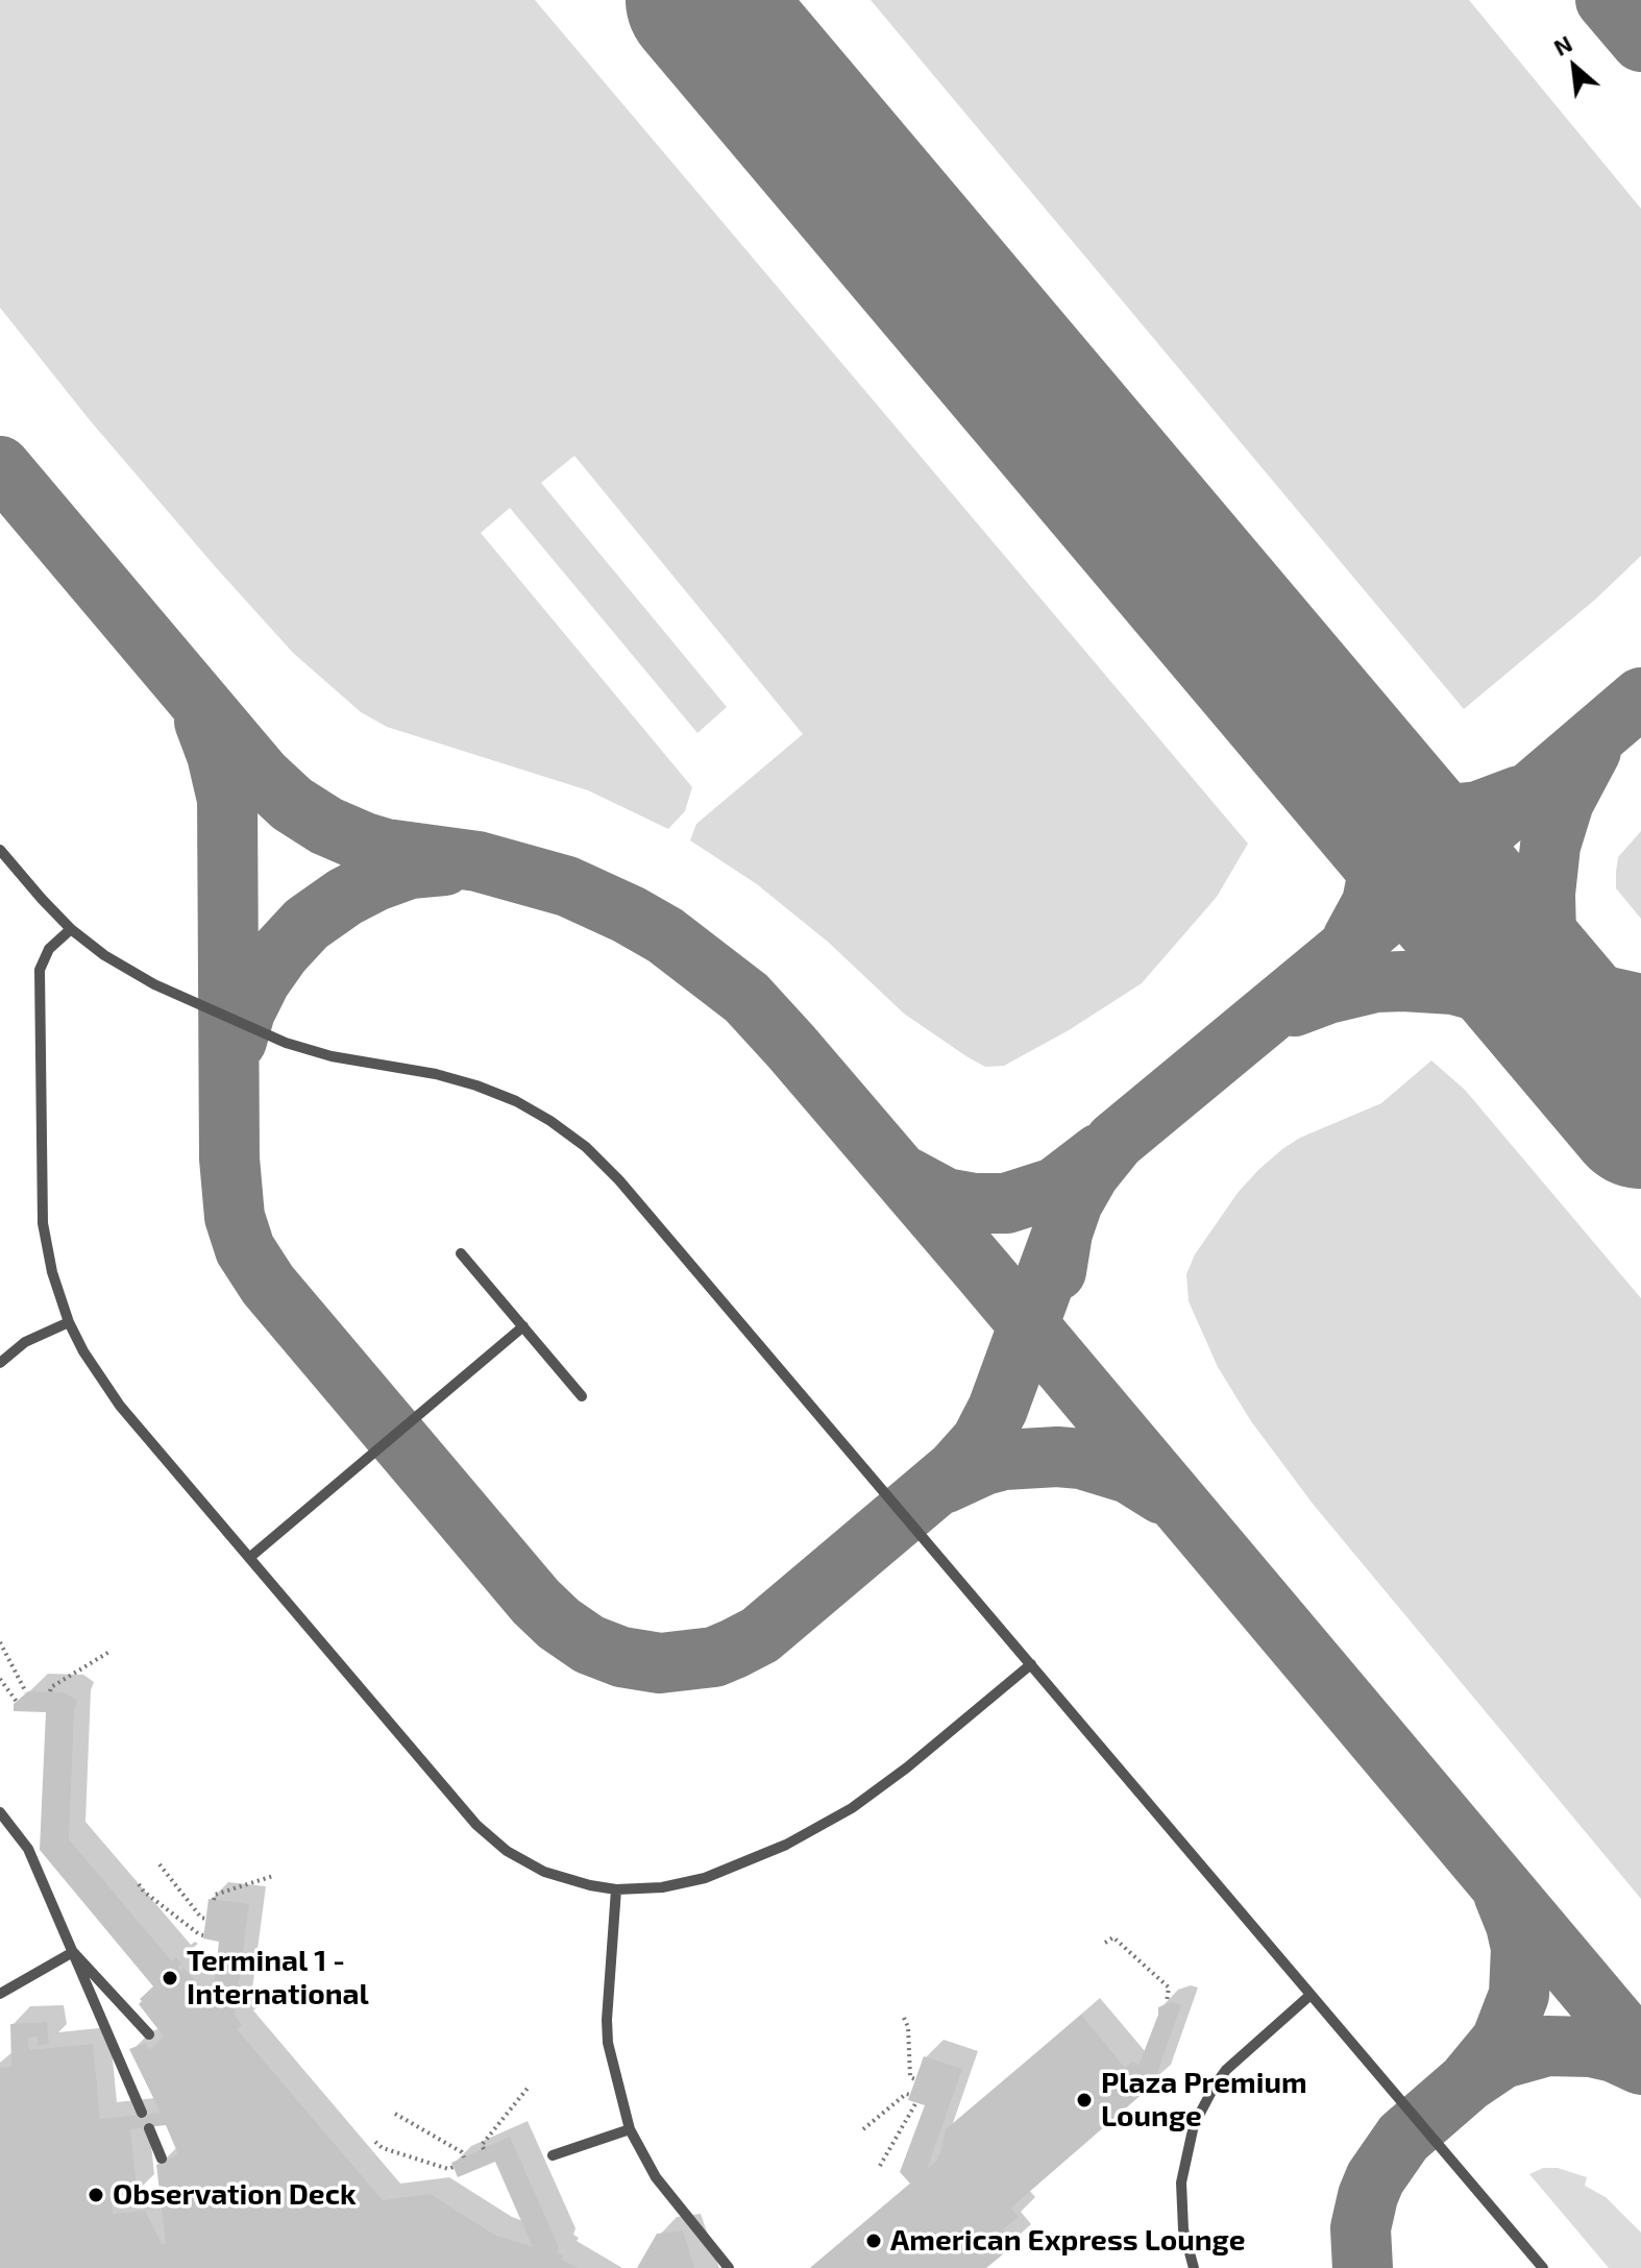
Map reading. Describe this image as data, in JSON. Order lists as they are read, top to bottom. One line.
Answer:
{"places":["Terminal 1 - International","Plaza Premium Lounge","Observation Deck","American Express Lounge"],"north":"top left"}
